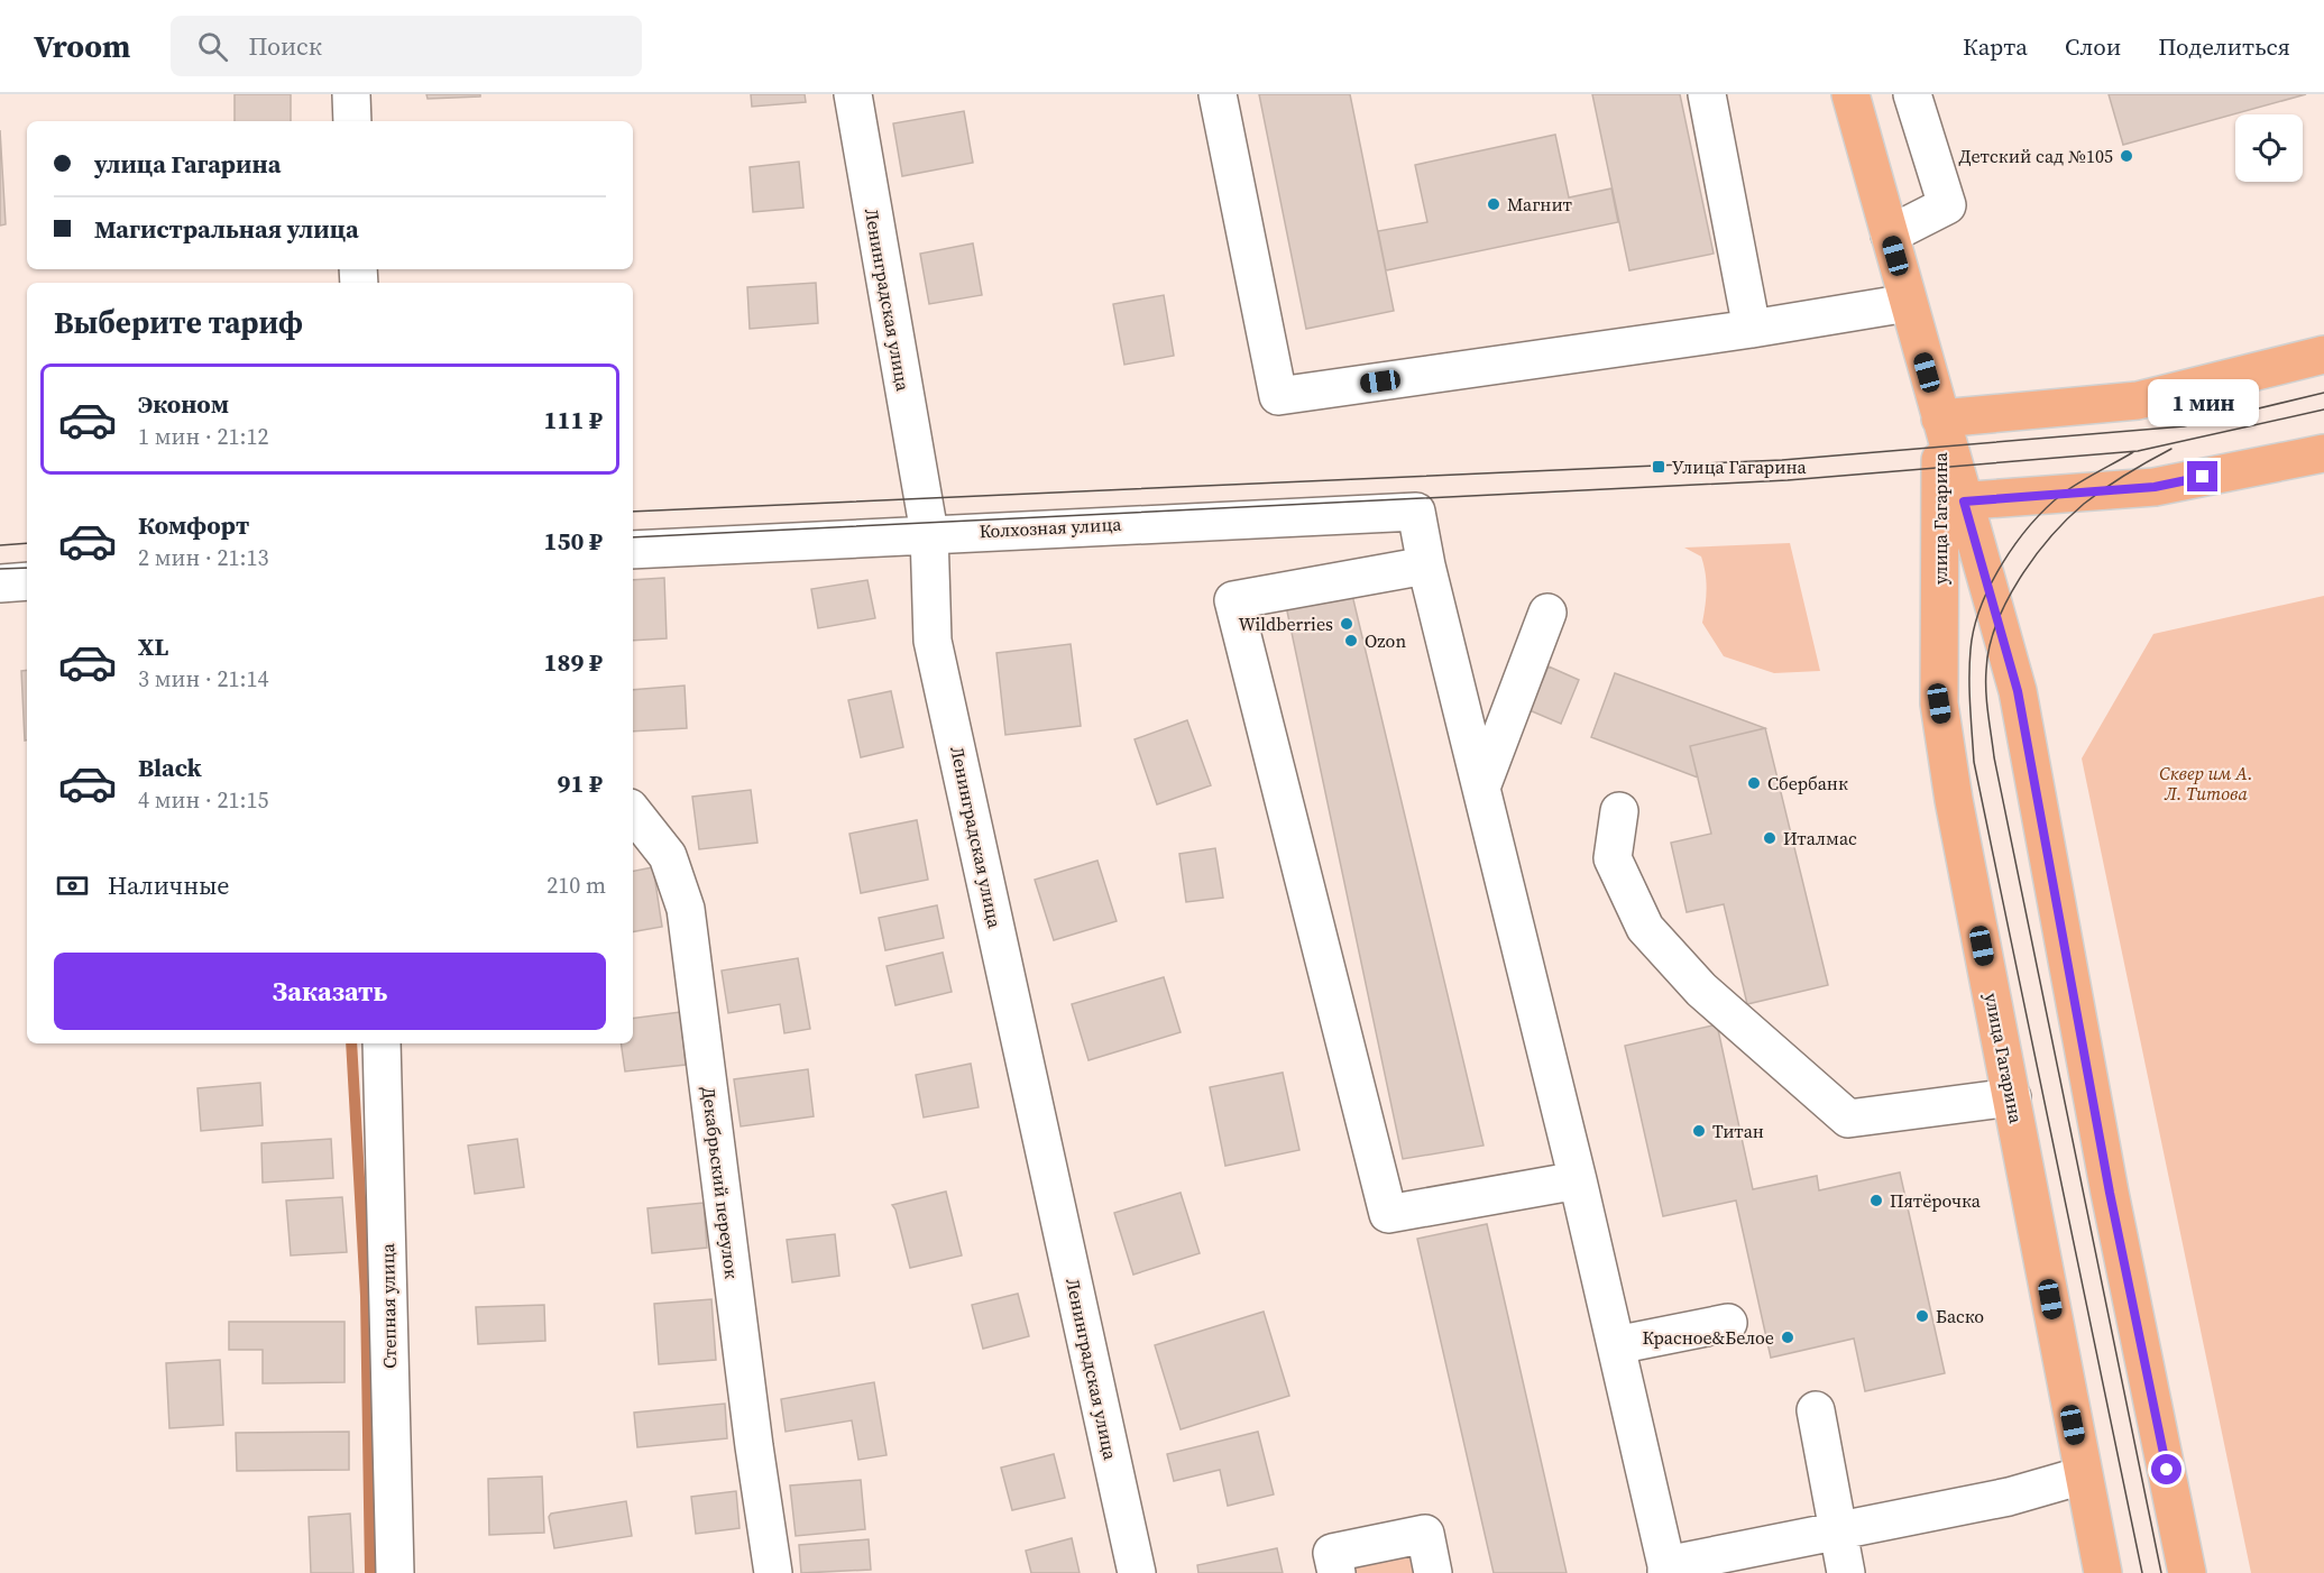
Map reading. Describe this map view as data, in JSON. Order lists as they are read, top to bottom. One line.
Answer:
{"streets":{"main road":["улица Гагарина"],"street":["Ленинградская улица","Колхозная улица","Декабрьский переулок","Степная улица"]},"crossings":[["Ленинградская улица","Колхозная улица"]],"parks":["Сквер им А. Л. Титова"],"places":{"other":["Детский сад №105","Магнит","Wildberries","Ozon","Сбербанк","Италмас","Титан","Пятёрочка","Баско","Красное&Белое"],"transit":["Улица Гагарина"]},"page":{"header":"Vroom","search":"Поиск","nav":["Карта","Слои","Поделиться"],"banner":["улица Гагарина","Магистральная улица"],"heading":"Выберите тариф","list":[{"name":"Эконом","note":"1 мин · 21:12","value":"111 ₽"},{"name":"Комфорт","note":"2 мин · 21:13","value":"150 ₽"},{"name":"XL","note":"3 мин · 21:14","value":"189 ₽"},{"name":"Black","note":"4 мин · 21:15","value":"91 ₽"}],"bubble":"1 мин","pay":["Наличные","210 m"],"buttons":"Заказать"}}
